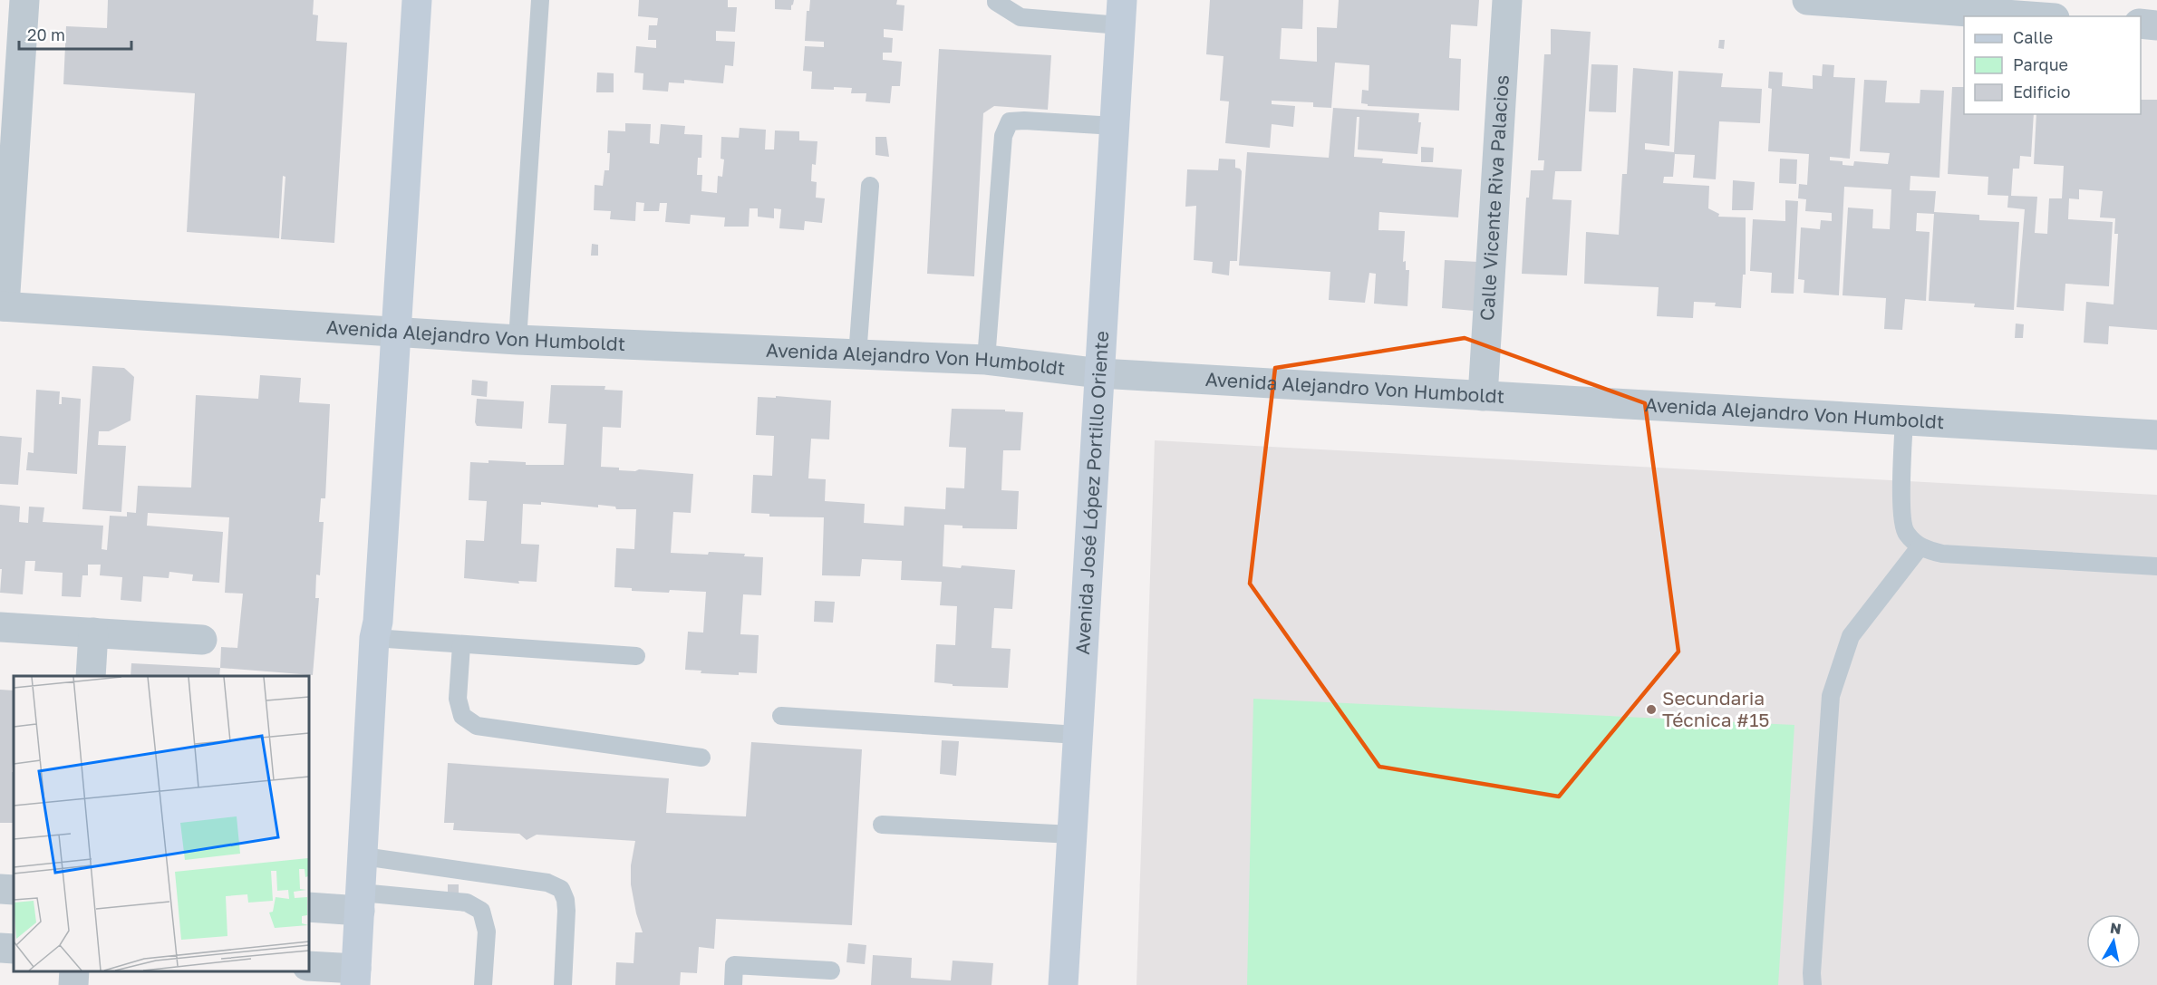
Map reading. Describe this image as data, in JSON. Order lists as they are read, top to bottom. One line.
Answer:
{"streets":{"main road":["Avenida José López Portillo Oriente"],"street":["Calle Vicente Riva Palacios","Avenida Alejandro Von Humboldt"]},"crossings":[["Calle Vicente Riva Palacios","Avenida Alejandro Von Humboldt"],["Avenida Alejandro Von Humboldt","Avenida José López Portillo Oriente"]],"places":["Secundaria Técnica #15"],"legend":["Calle","Parque","Edificio"],"scale_bar":"20 m","north":"top"}
